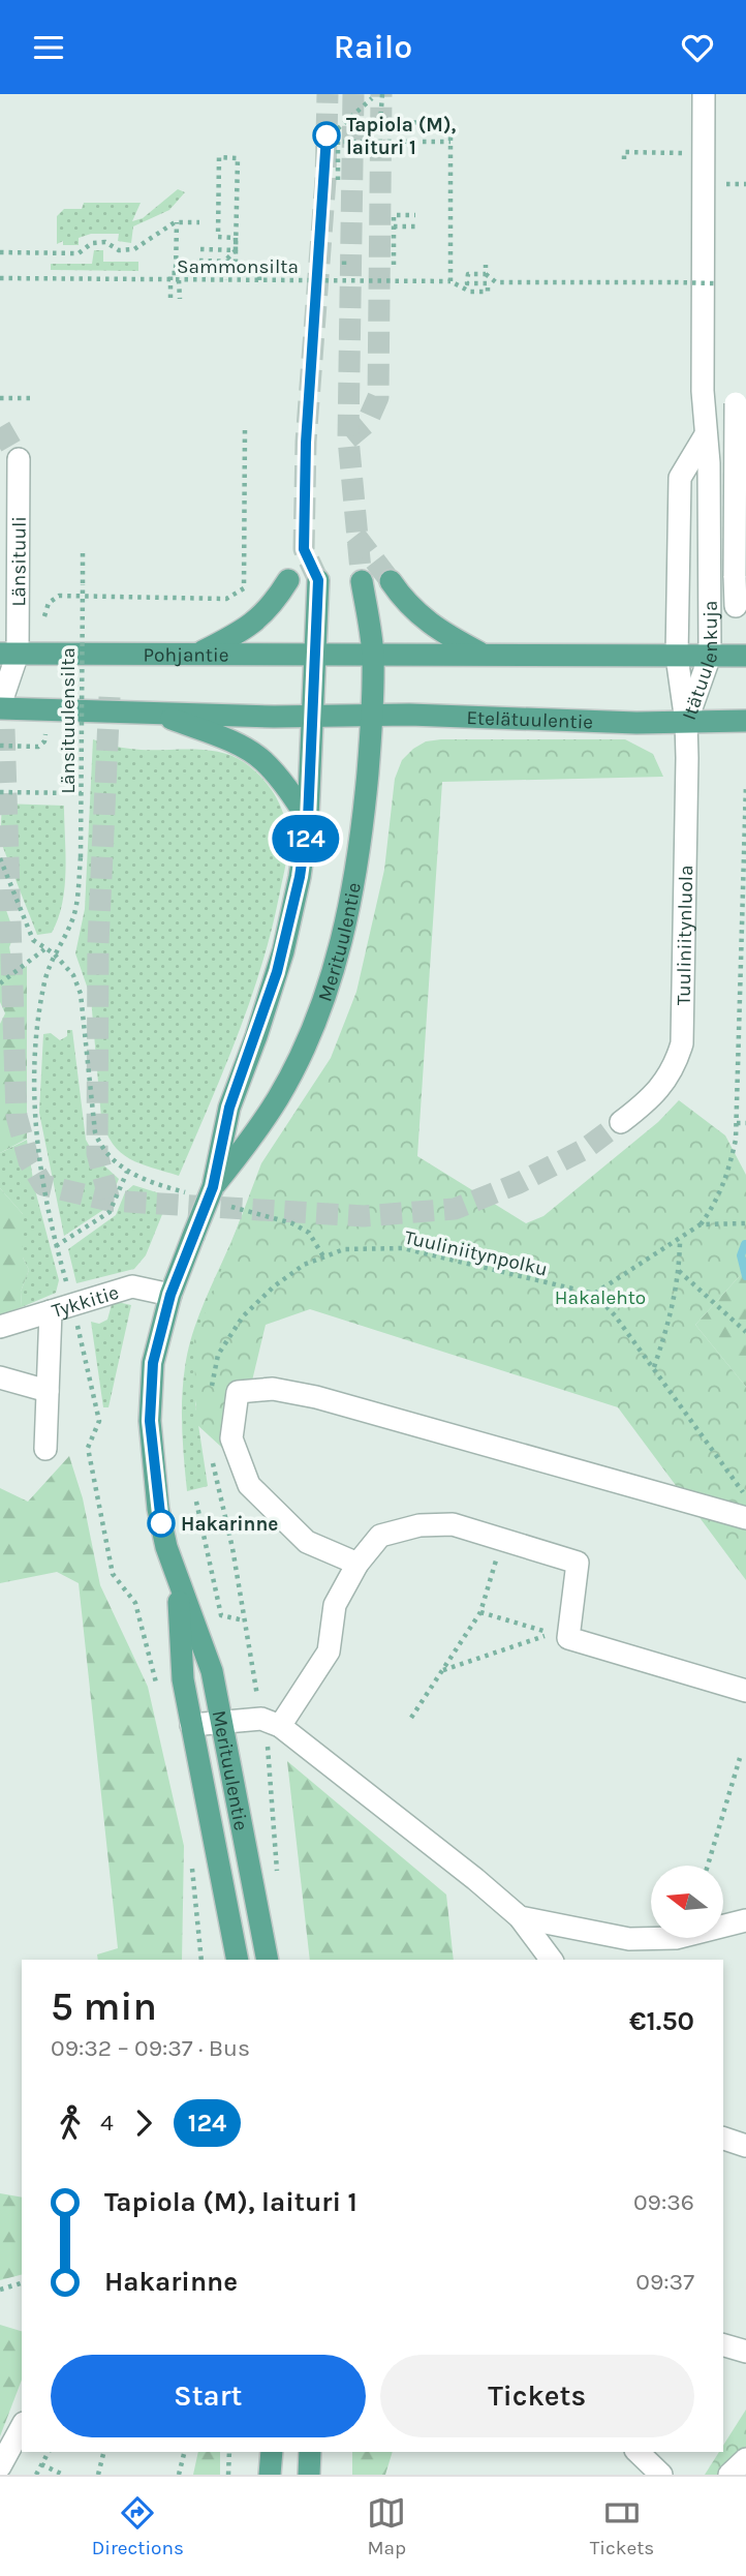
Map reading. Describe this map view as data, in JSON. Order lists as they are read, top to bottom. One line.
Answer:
{"streets":{"main road":["Pohjantie","Etelätuulentie","Merituulentie"],"street":["Länsituuli","Itätuulenkuja","Tuuliniitynluola","Tykkitie"],"path":["Sammonsilta","Länsituulensilta","Tuuliniitynpolku"]},"crossings":[["Länsituuli","Pohjantie"],["Itätuulenkuja","Etelätuulentie"],["Itätuulenkuja","Tuuliniitynluola"],["Pohjantie","Merituulentie"],["Etelätuulentie","Tuuliniitynluola"],["Etelätuulentie","Merituulentie"],["Länsituulensilta","Tykkitie"],["Merituulentie","Tykkitie"]],"parks":["Hakalehto"],"places":["Tapiola (M), laituri 1","Hakarinne"],"lines":["bus line 124"],"north":"left","page":{"header":"Railo","on_map":"124","heading":["5 min","09:32 – 09:37 · Bus","€1.50"],"legs":["4","124"],"list":[{"name":"Tapiola (M), laituri 1","value":"09:36"},{"name":"Hakarinne","value":"09:37"}],"buttons":["Start","Tickets"],"tabs":["Directions","Map","Tickets"]}}
